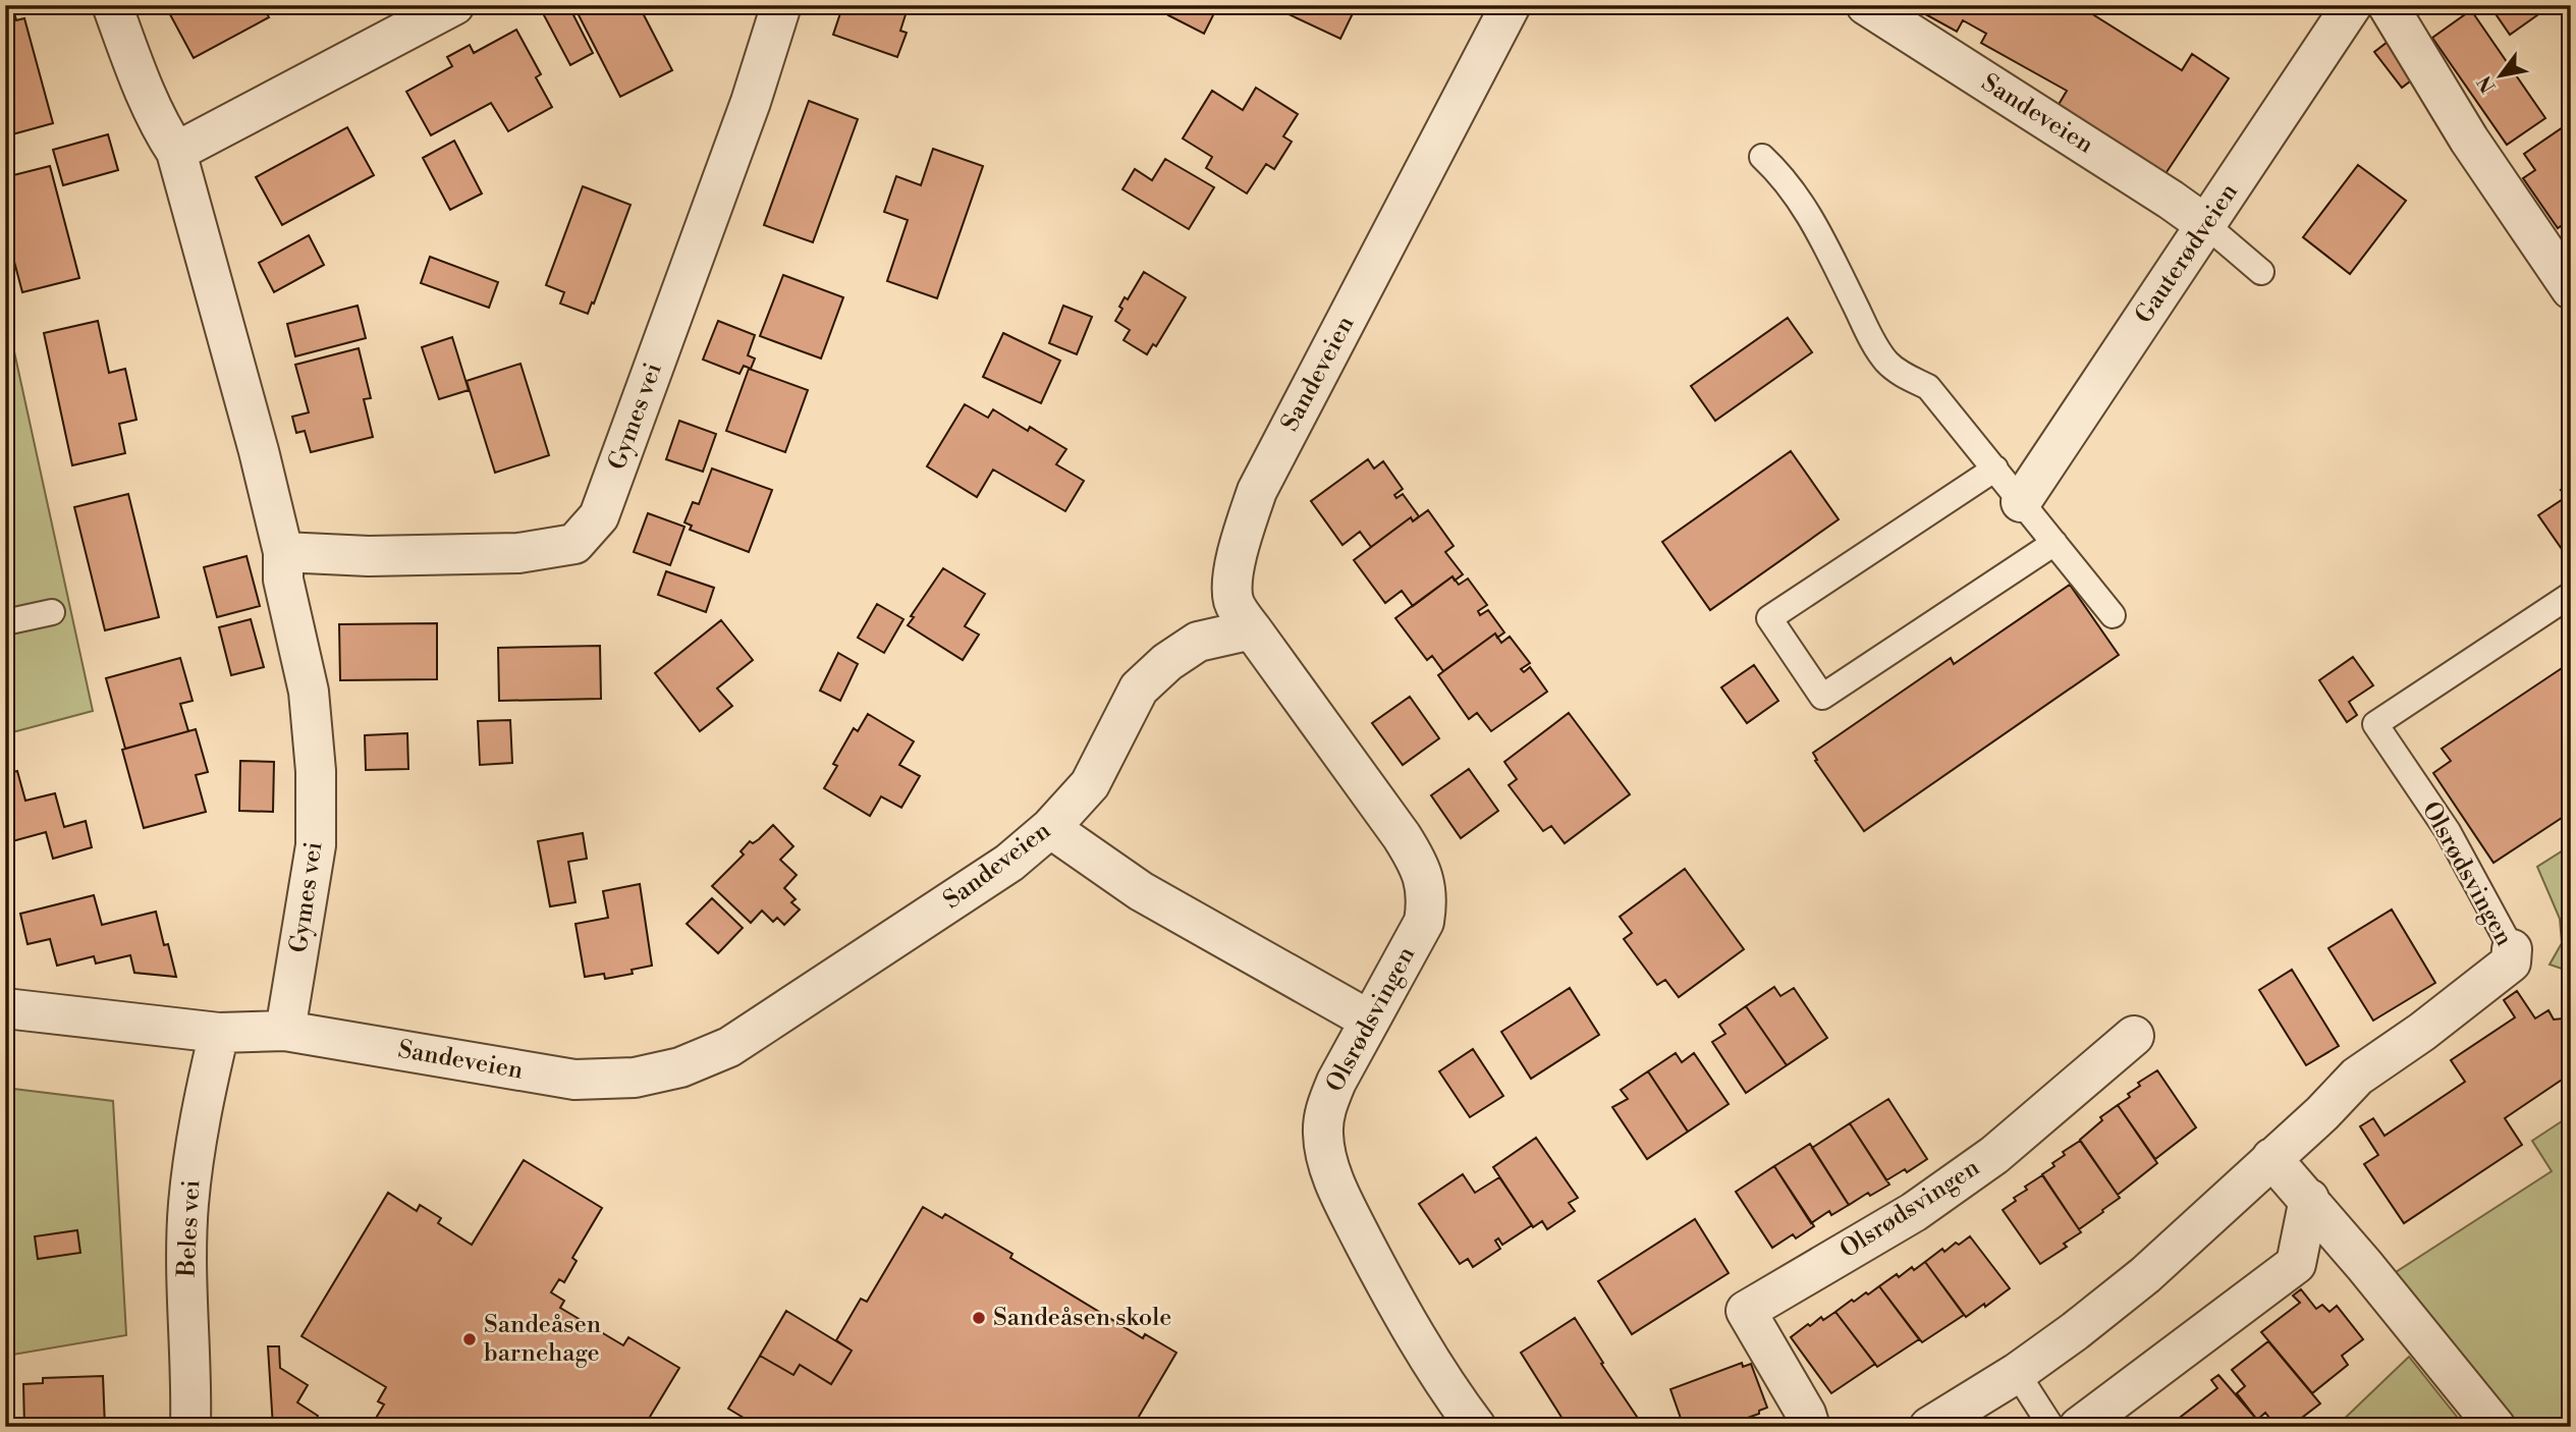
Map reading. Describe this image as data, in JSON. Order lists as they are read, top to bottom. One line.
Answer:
{"streets":{"street":["Sandeveien","Gauterødveien","Gymes vei","Olsrødsvingen","Beles vei"]},"crossings":[["Sandeveien","Gauterødveien"],["Sandeveien","Gymes vei"],["Sandeveien","Olsrødsvingen"],["Sandeveien","Beles vei"]],"places":["Sandeåsen skole","Sandeåsen barnehage"],"north":"bottom left"}
